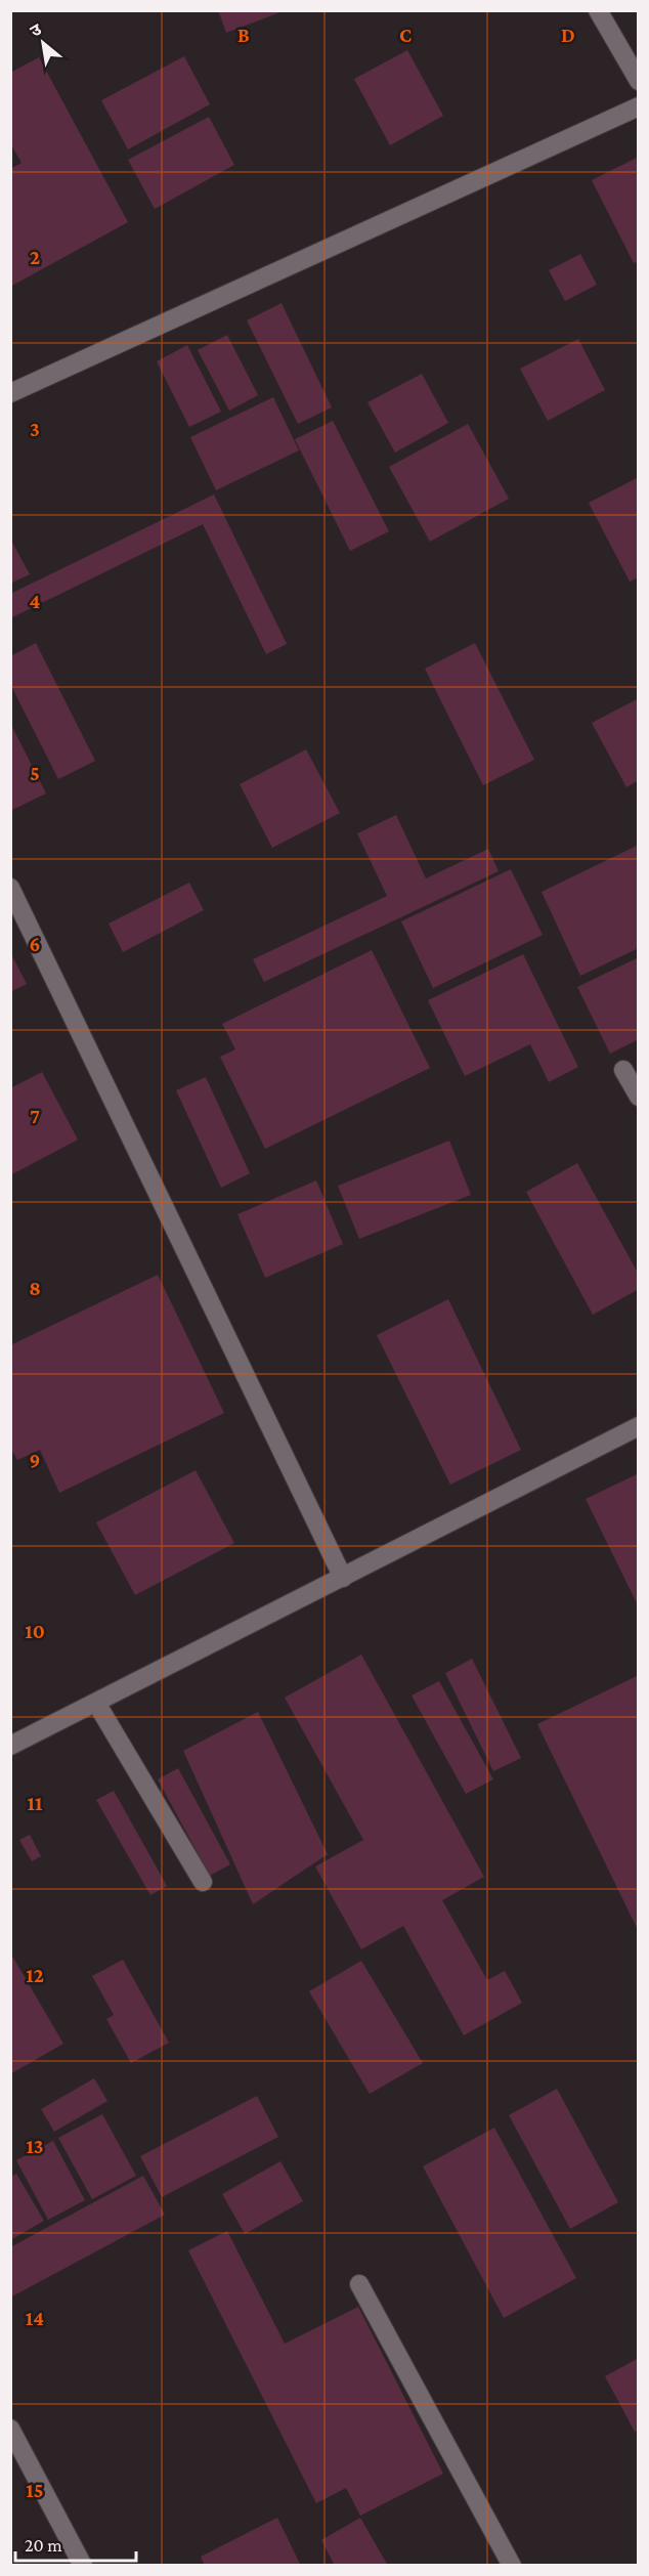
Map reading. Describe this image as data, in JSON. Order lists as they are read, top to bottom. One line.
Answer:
{"scale_bar":"20 m","north":"top left","grid":{"columns":["B","C","D"],"rows":["2","3","4","5","6","7","8","9","10","11","12","13","14","15"]}}
